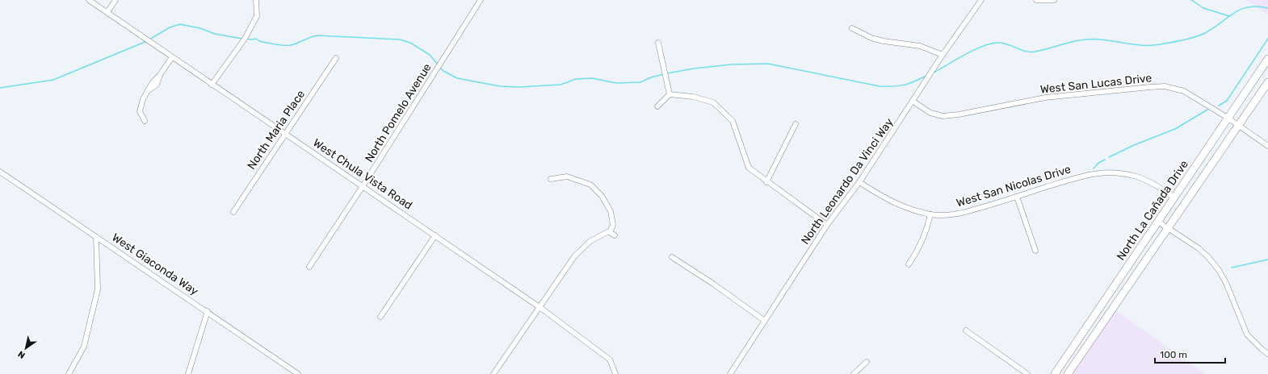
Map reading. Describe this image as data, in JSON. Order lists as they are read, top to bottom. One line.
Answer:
{"streets":{"main road":["North La Cañada Drive"],"street":["West San Lucas Drive","North Pomelo Avenue","North Maria Place","West Chula Vista Road","North Leonardo Da Vinci Way","West San Nicolas Drive","West Giaconda Way"]},"crossings":[["West San Lucas Drive","North Leonardo Da Vinci Way"],["West San Lucas Drive","North La Cañada Drive"],["North Pomelo Avenue","West Chula Vista Road"],["North Maria Place","West Chula Vista Road"],["North Leonardo Da Vinci Way","West San Nicolas Drive"],["West San Nicolas Drive","North La Cañada Drive"]],"scale_bar":"100 m","north":"bottom left"}
